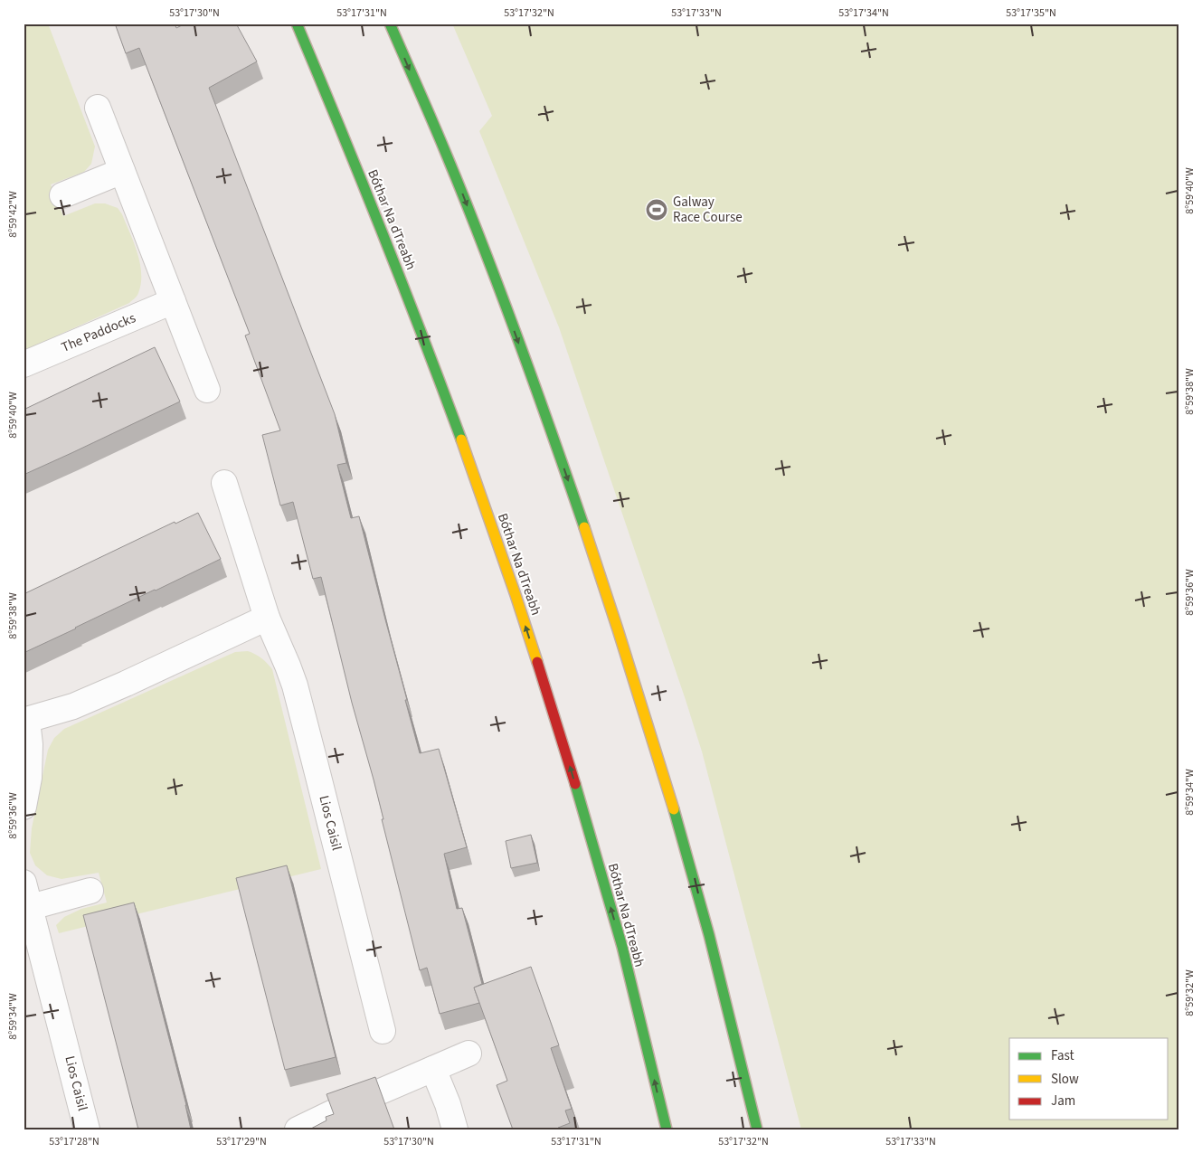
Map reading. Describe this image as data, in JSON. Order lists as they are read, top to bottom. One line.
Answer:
{"streets":{"highway":["Bóthar Na dTreabh"],"street":["The Paddocks","Lios Caisil"]},"places":{"sports":["Galway Race Course"]},"legend":["Fast","Slow","Jam"],"coordinates":["53°17'30\"N","53°17'31\"N","53°17'32\"N","53°17'33\"N","53°17'34\"N","53°17'35\"N","8°59'40\"W","8°59'42\"W","8°59'38\"W","8°59'36\"W","8°59'34\"W","8°59'32\"W","53°17'28\"N","53°17'29\"N"]}
